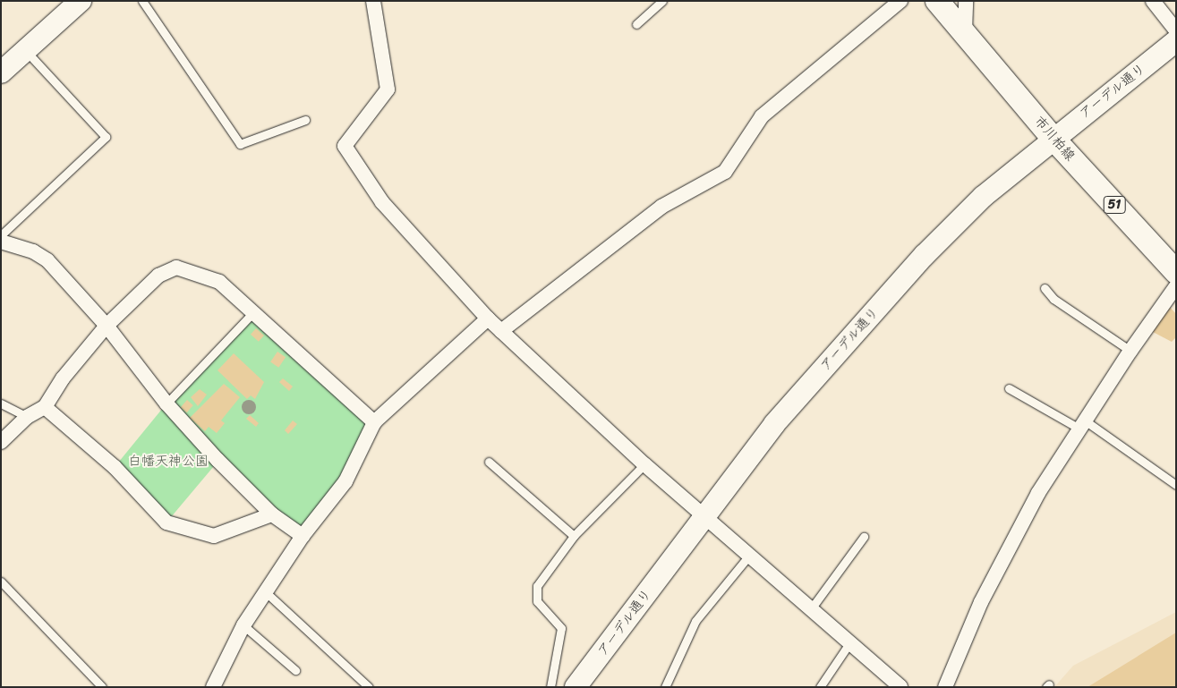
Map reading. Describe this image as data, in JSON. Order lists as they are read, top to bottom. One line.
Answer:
{"streets":{"main road":["市川柏線","51"],"street":["アーデル通り"]},"crossings":[["アーデル通り","市川柏線"]],"parks":["白幡天神公園"]}
